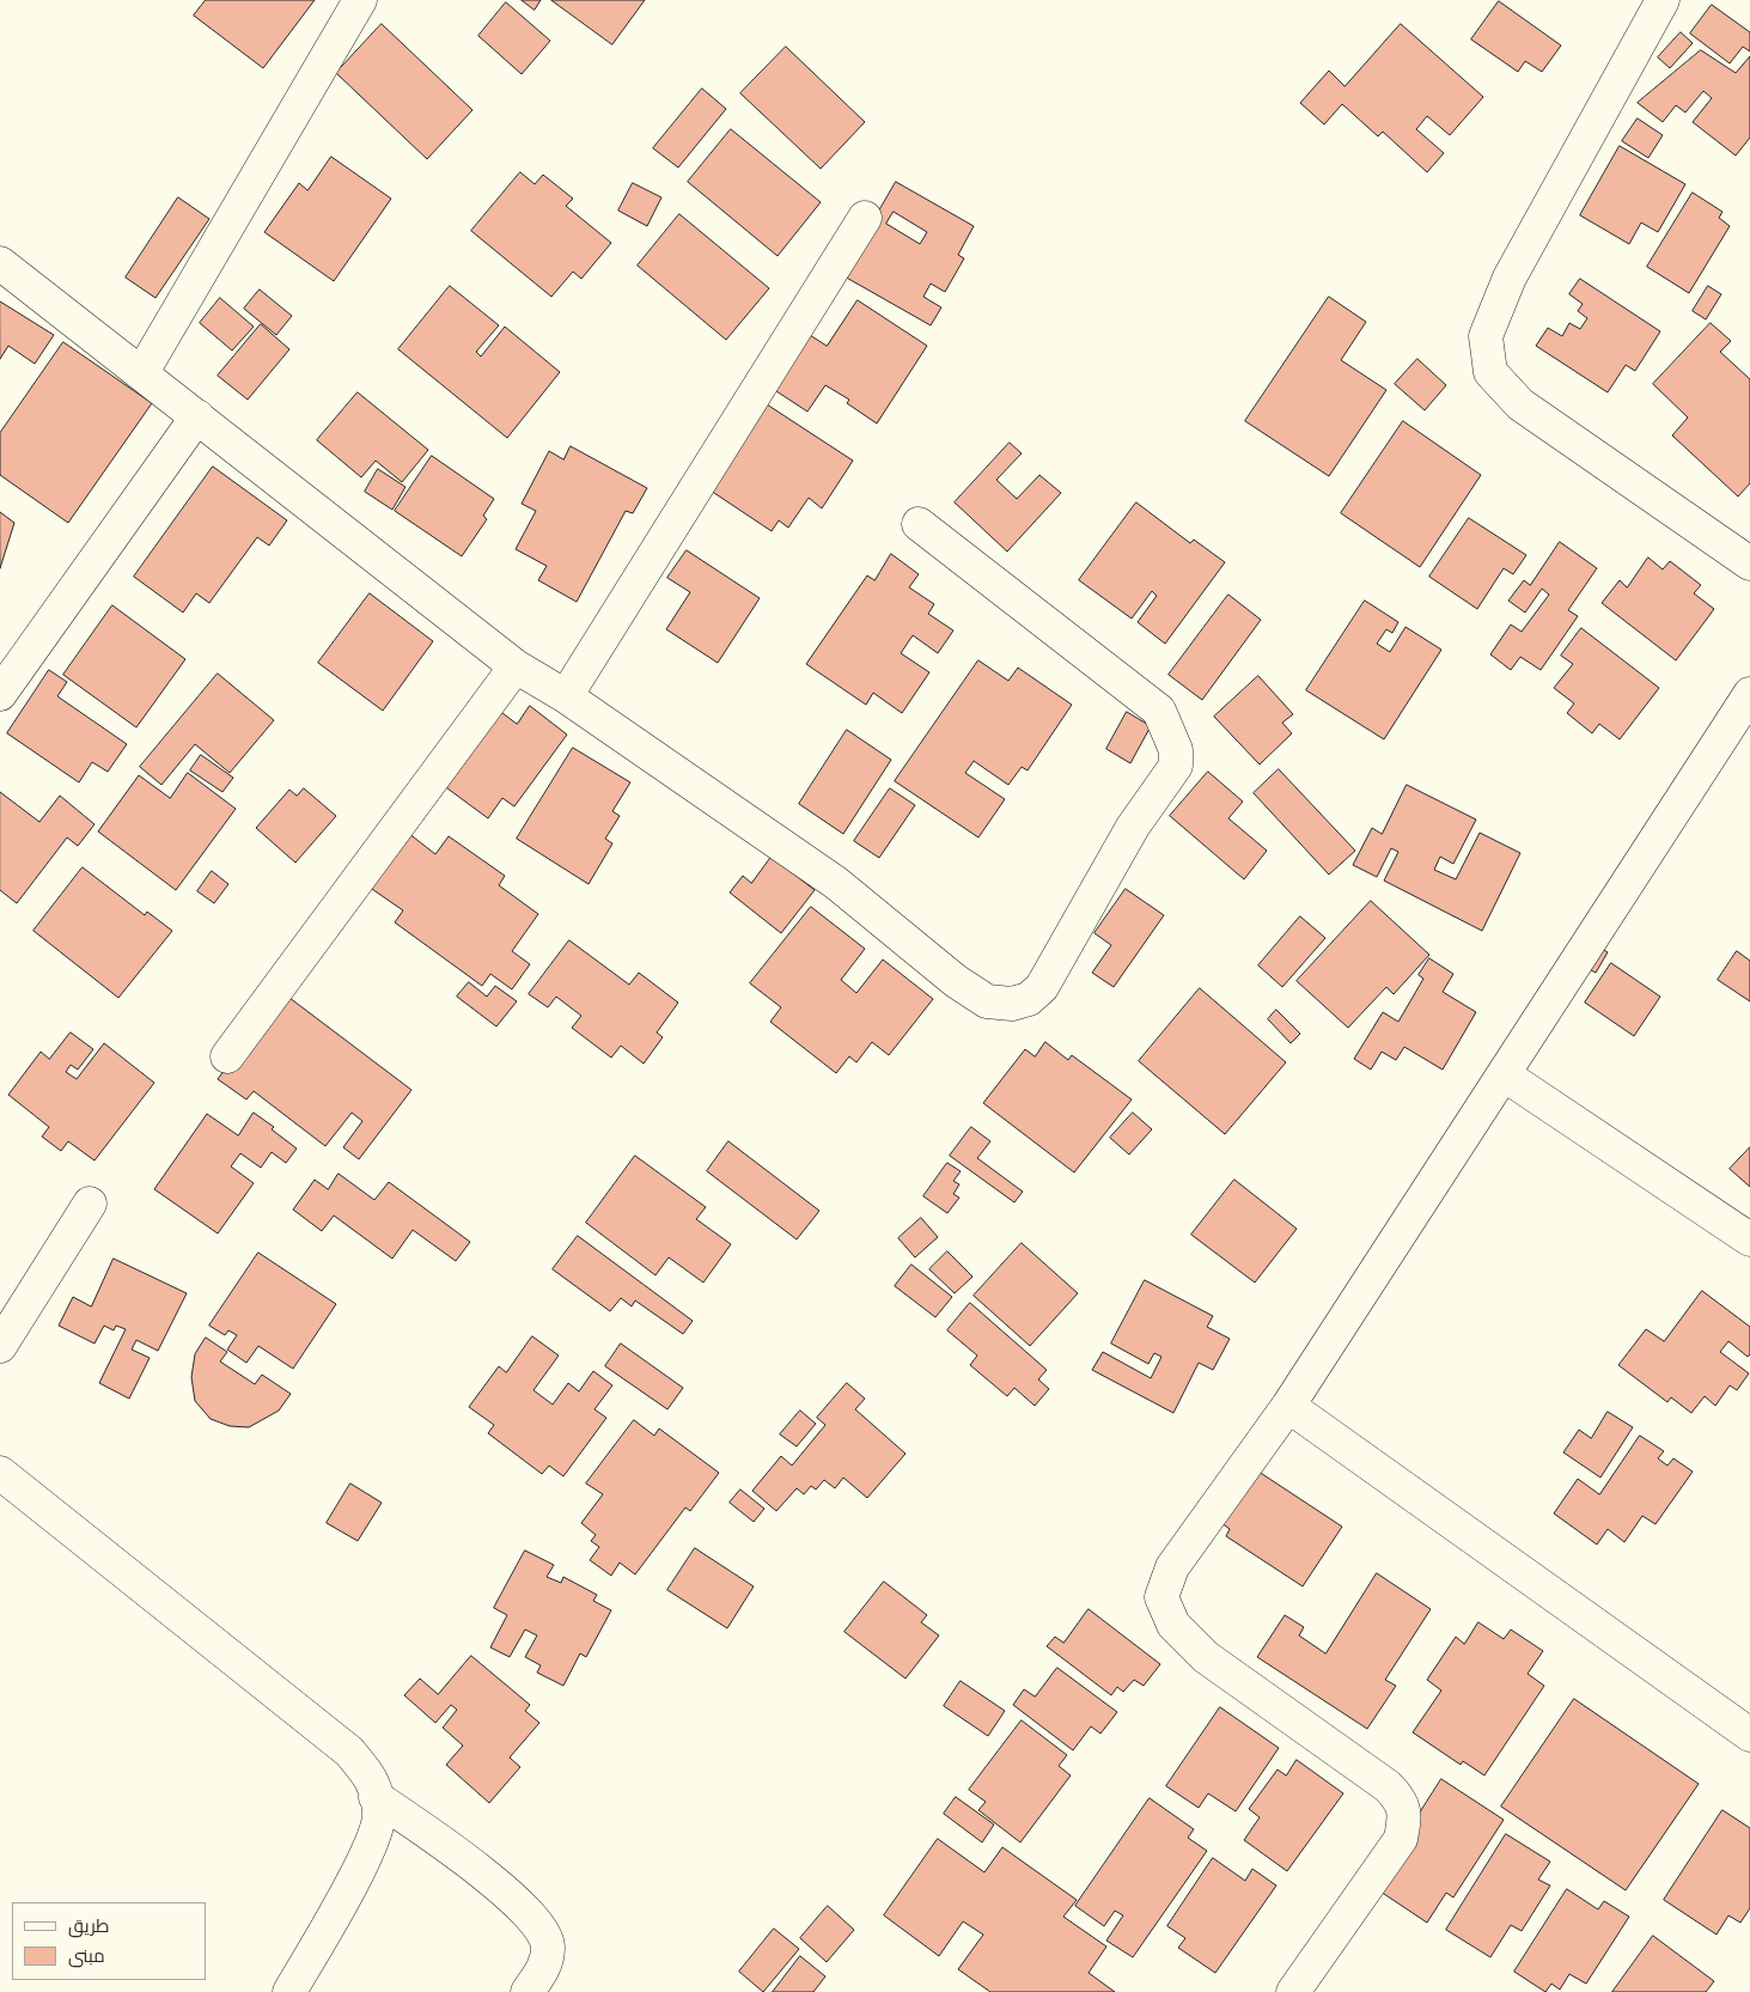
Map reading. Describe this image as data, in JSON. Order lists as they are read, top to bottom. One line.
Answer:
{"legend":["طريق","مبنى"]}
